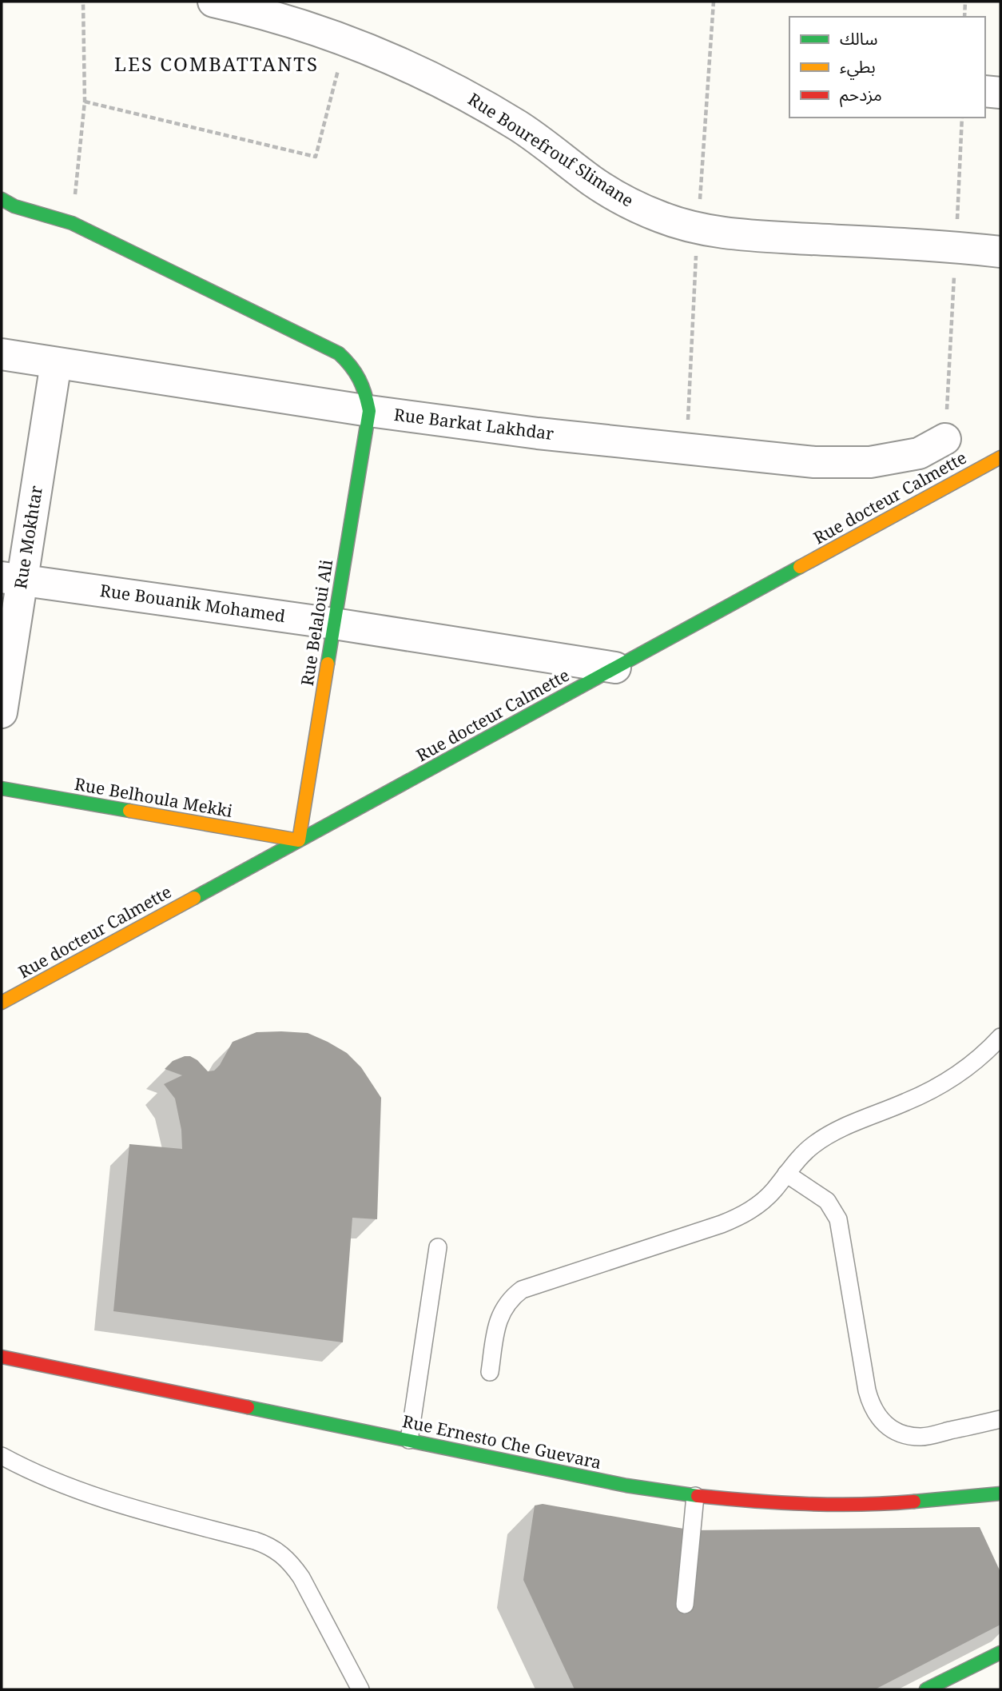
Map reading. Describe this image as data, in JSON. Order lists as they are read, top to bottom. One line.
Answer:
{"streets":{"main road":["Rue docteur Calmette","Rue Belaloui Ali","Rue Belhoula Mekki","Rue Ernesto Che Guevara"],"street":["Rue Bourefrouf Slimane","Rue Barkat Lakhdar","Rue Mokhtar","Rue Bouanik Mohamed"]},"crossings":[["Rue Barkat Lakhdar","Rue Mokhtar"],["Rue Barkat Lakhdar","Rue Belaloui Ali"],["Rue docteur Calmette","Rue Bouanik Mohamed"],["Rue docteur Calmette","Rue Belaloui Ali"],["Rue docteur Calmette","Rue Belhoula Mekki"],["Rue Mokhtar","Rue Bouanik Mohamed"],["Rue Bouanik Mohamed","Rue Belaloui Ali"],["Rue Belaloui Ali","Rue Belhoula Mekki"]],"districts":["LES COMBATTANTS"],"legend":["سالك","بطيء","مزدحم"]}
